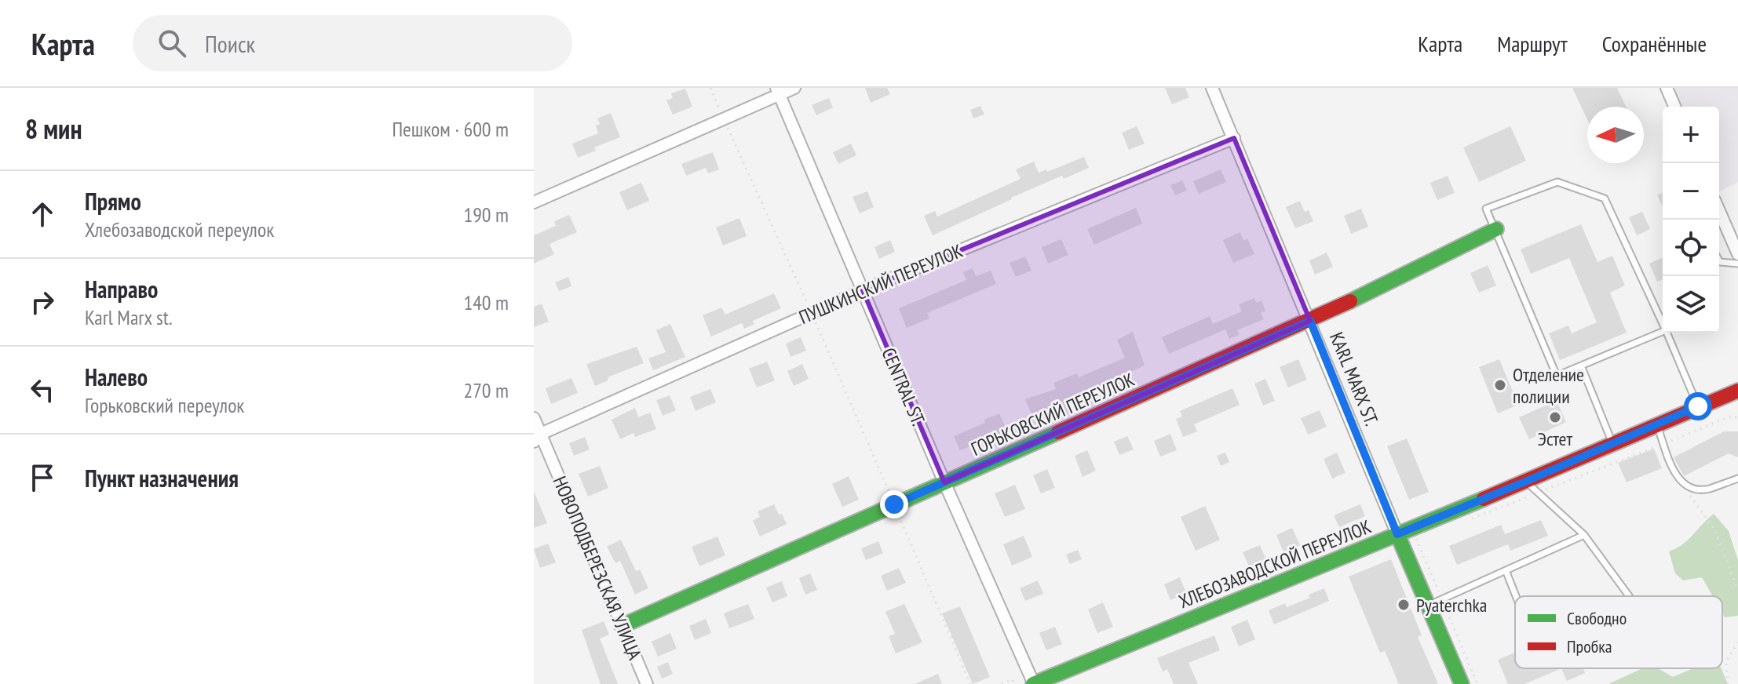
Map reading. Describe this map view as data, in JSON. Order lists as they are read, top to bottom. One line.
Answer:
{"streets":{"street":["ПУШКИНСКИЙ ПЕРЕУЛОК","KARL MARX ST.","CENTRAL ST.","ГОРЬКОВСКИЙ ПЕРЕУЛОК","ХЛЕБОЗАВОДСКОЙ ПЕРЕУЛОК","НОВОПОДБЕРЕЗСКАЯ УЛИЦА"]},"crossings":[["ПУШКИНСКИЙ ПЕРЕУЛОК","KARL MARX ST."],["ПУШКИНСКИЙ ПЕРЕУЛОК","CENTRAL ST."],["ПУШКИНСКИЙ ПЕРЕУЛОК","НОВОПОДБЕРЕЗСКАЯ УЛИЦА"],["KARL MARX ST.","ГОРЬКОВСКИЙ ПЕРЕУЛОК"],["KARL MARX ST.","ХЛЕБОЗАВОДСКОЙ ПЕРЕУЛОК"],["CENTRAL ST.","ГОРЬКОВСКИЙ ПЕРЕУЛОК"],["CENTRAL ST.","ХЛЕБОЗАВОДСКОЙ ПЕРЕУЛОК"],["ГОРЬКОВСКИЙ ПЕРЕУЛОК","НОВОПОДБЕРЕЗСКАЯ УЛИЦА"]],"places":["Отделение полиции","Эстет","Pyaterchka"],"legend":["Свободно","Пробка"],"north":"left","page":{"header":"Карта","search":"Поиск","nav":["Карта","Маршрут","Сохранённые"],"heading":["8 мин","Пешком · 600 m"],"map_buttons":["+","−"],"list":[["Прямо","Хлебозаводской переулок","190 m"],["Направо","Karl Marx st.","140 m"],["Налево","Горьковский переулок","270 m"],"Пункт назначения"]}}
